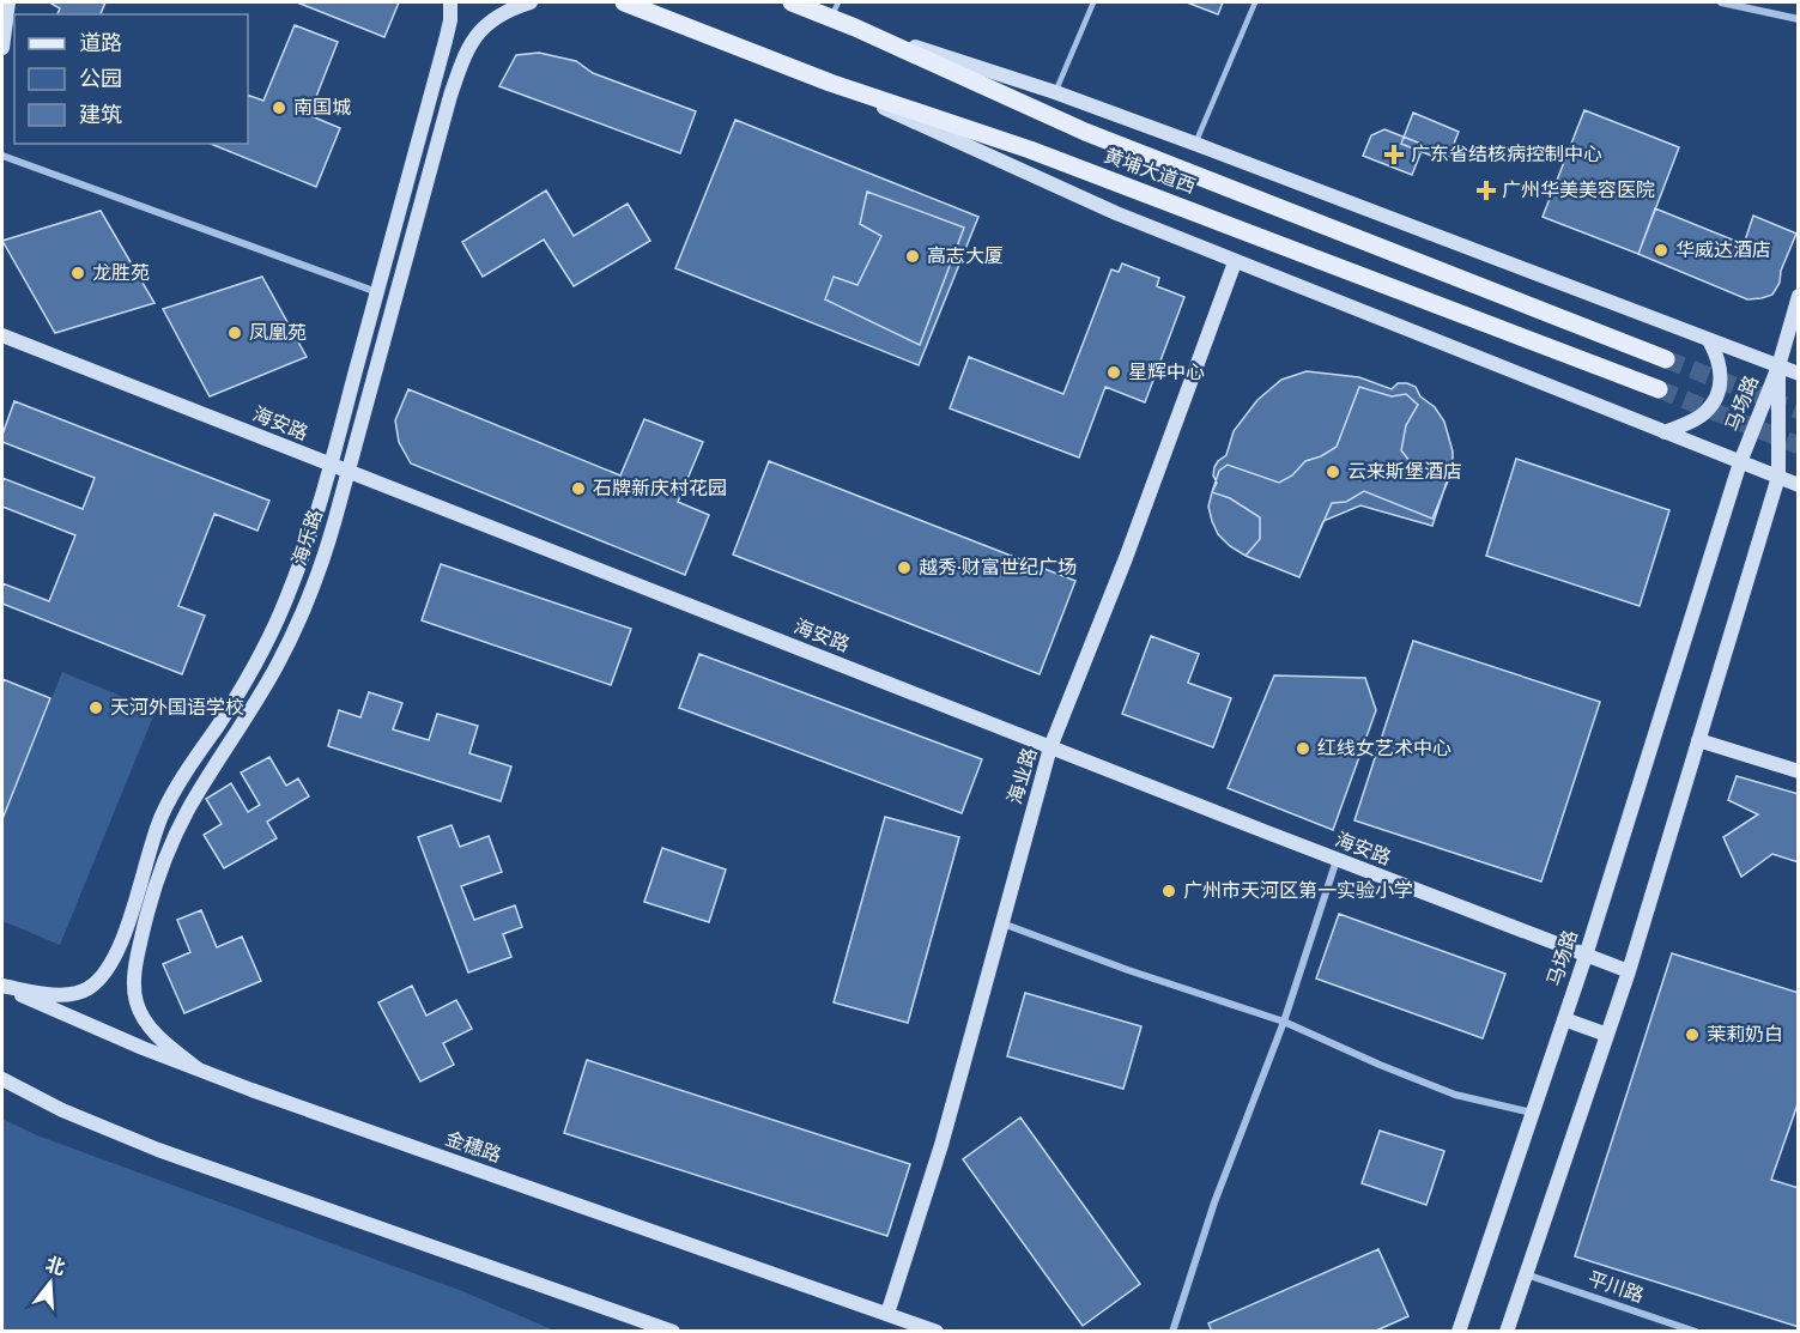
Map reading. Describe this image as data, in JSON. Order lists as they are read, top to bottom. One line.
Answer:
{"streets":{"main road":["黄埔大道西","马场路","海安路","海乐路","海业路","金穗路"],"street":["平川路"]},"crossings":[["马场路","海安路"],["马场路","平川路"],["海安路","海乐路"],["海安路","海业路"],["海乐路","金穗路"],["海业路","金穗路"]],"places":{"other":["南国城","华威达酒店","高志大厦","龙胜苑","凤凰苑","星辉中心","云来斯堡酒店","石牌新庆村花园","越秀·财富世纪广场","天河外国语学校","红线女艺术中心","广州市天河区第一实验小学","茉莉奶白"],"health":["广东省结核病控制中心","广州华美美容医院"]},"legend":["道路","公园","建筑"],"north":"top"}
